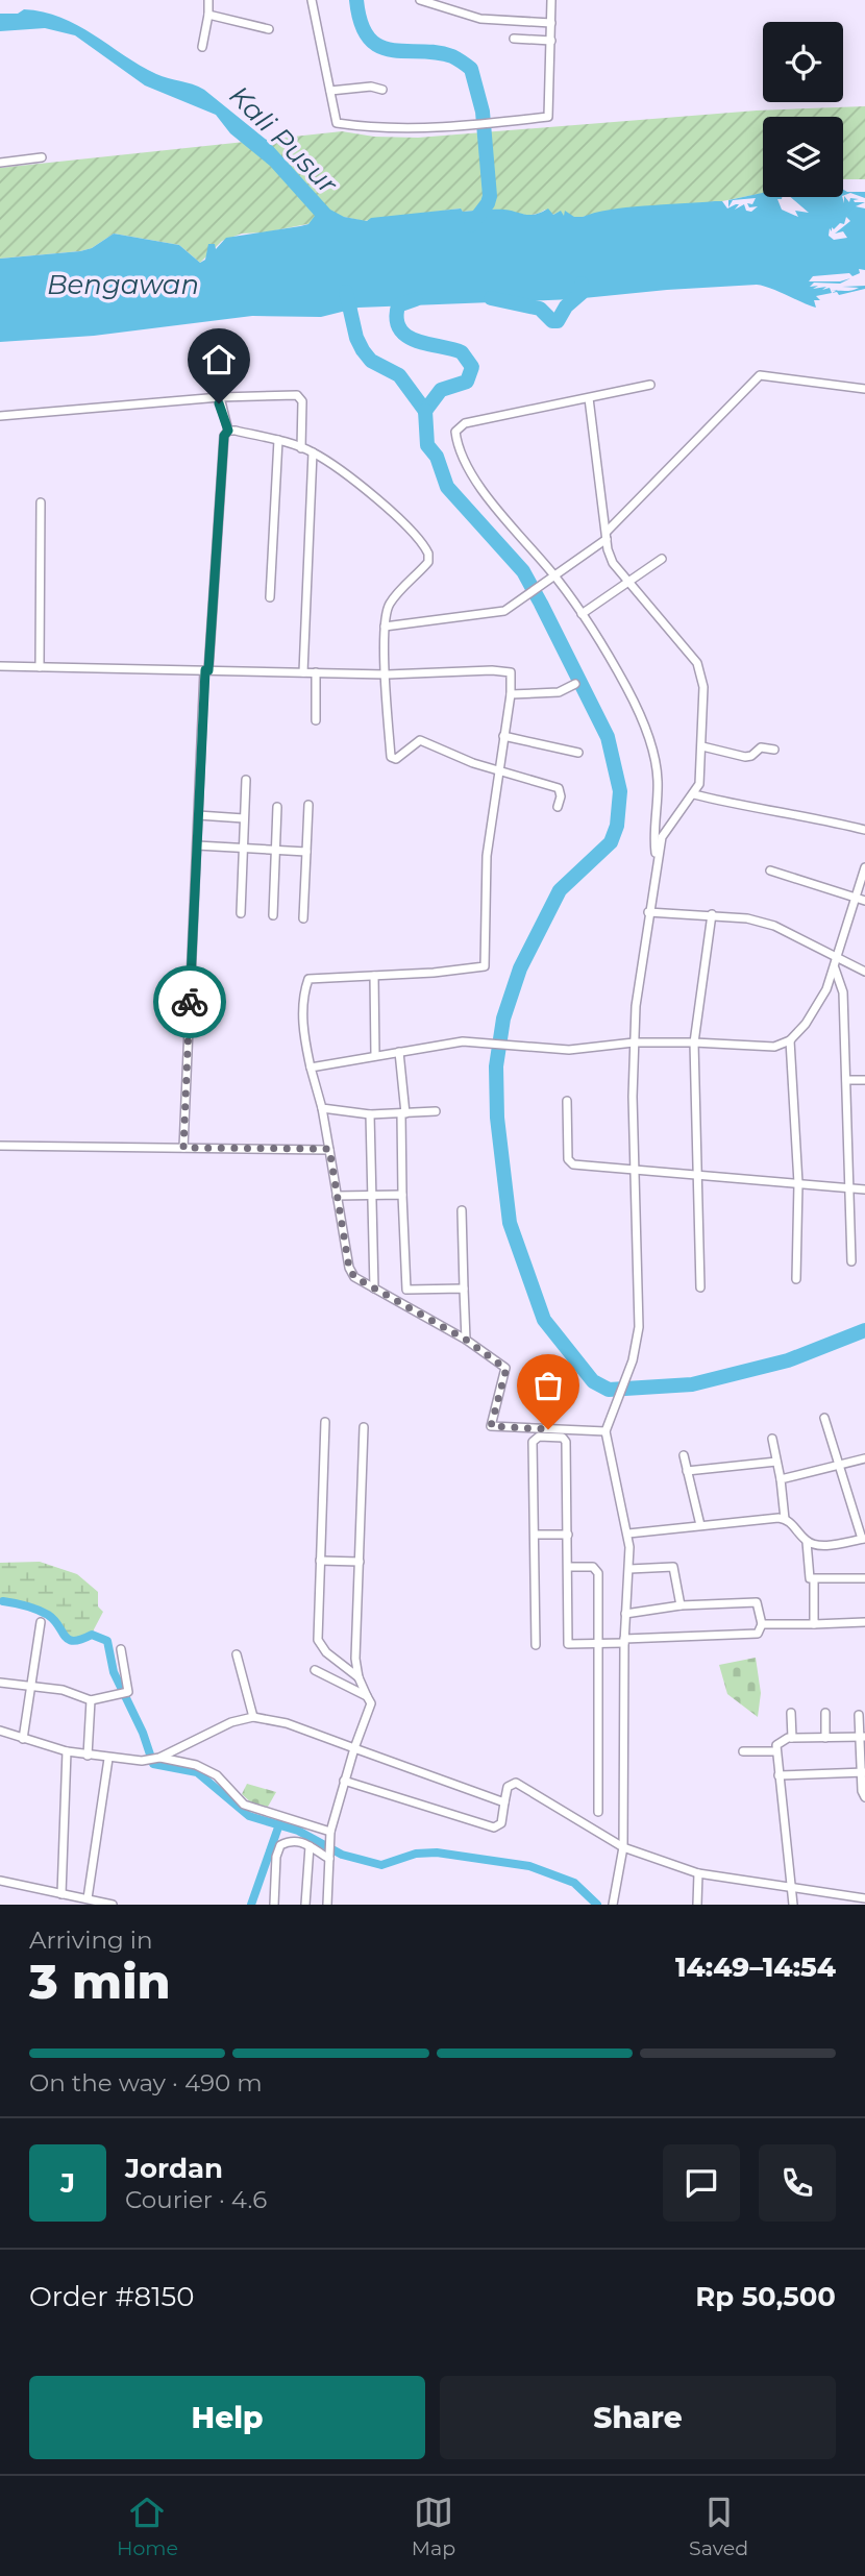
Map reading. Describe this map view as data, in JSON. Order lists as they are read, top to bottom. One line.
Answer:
{"water":["Kali Pusur","Bengawan"],"page":{"heading":["3 min","Arriving in","14:49–14:54"],"panel":["Jordan","Courier · 4.6","Order #8150","Rp 50,500"],"bar":"On the way · 490 m","round":"J","buttons":["Help","Share"],"tabs":["Home","Map","Saved"]}}
